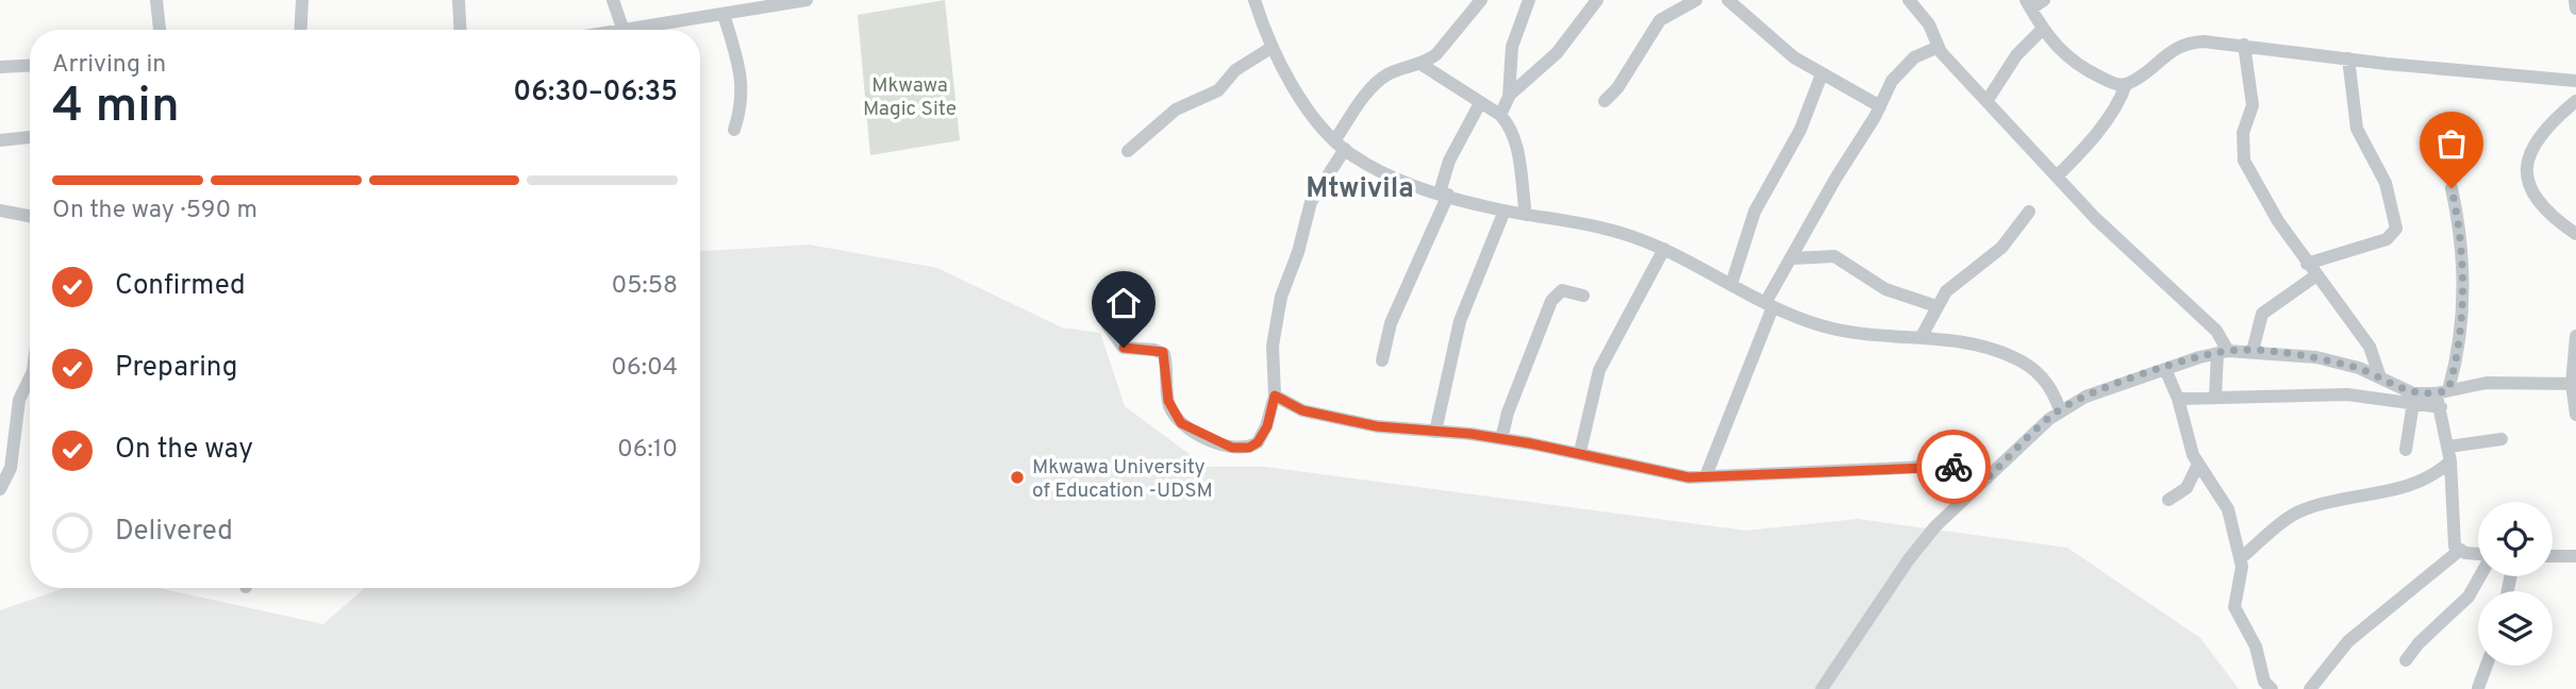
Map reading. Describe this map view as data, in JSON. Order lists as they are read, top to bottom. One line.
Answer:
{"districts":["Mtwivila"],"parks":["Mkwawa Magic Site"],"places":["Mkwawa University of Education -UDSM"],"page":{"heading":["4 min","Arriving in","06:30–06:35"],"bar":"On the way · 590 m","list":[["Confirmed","05:58"],["Preparing","06:04"],["On the way","06:10"],"Delivered"]}}
